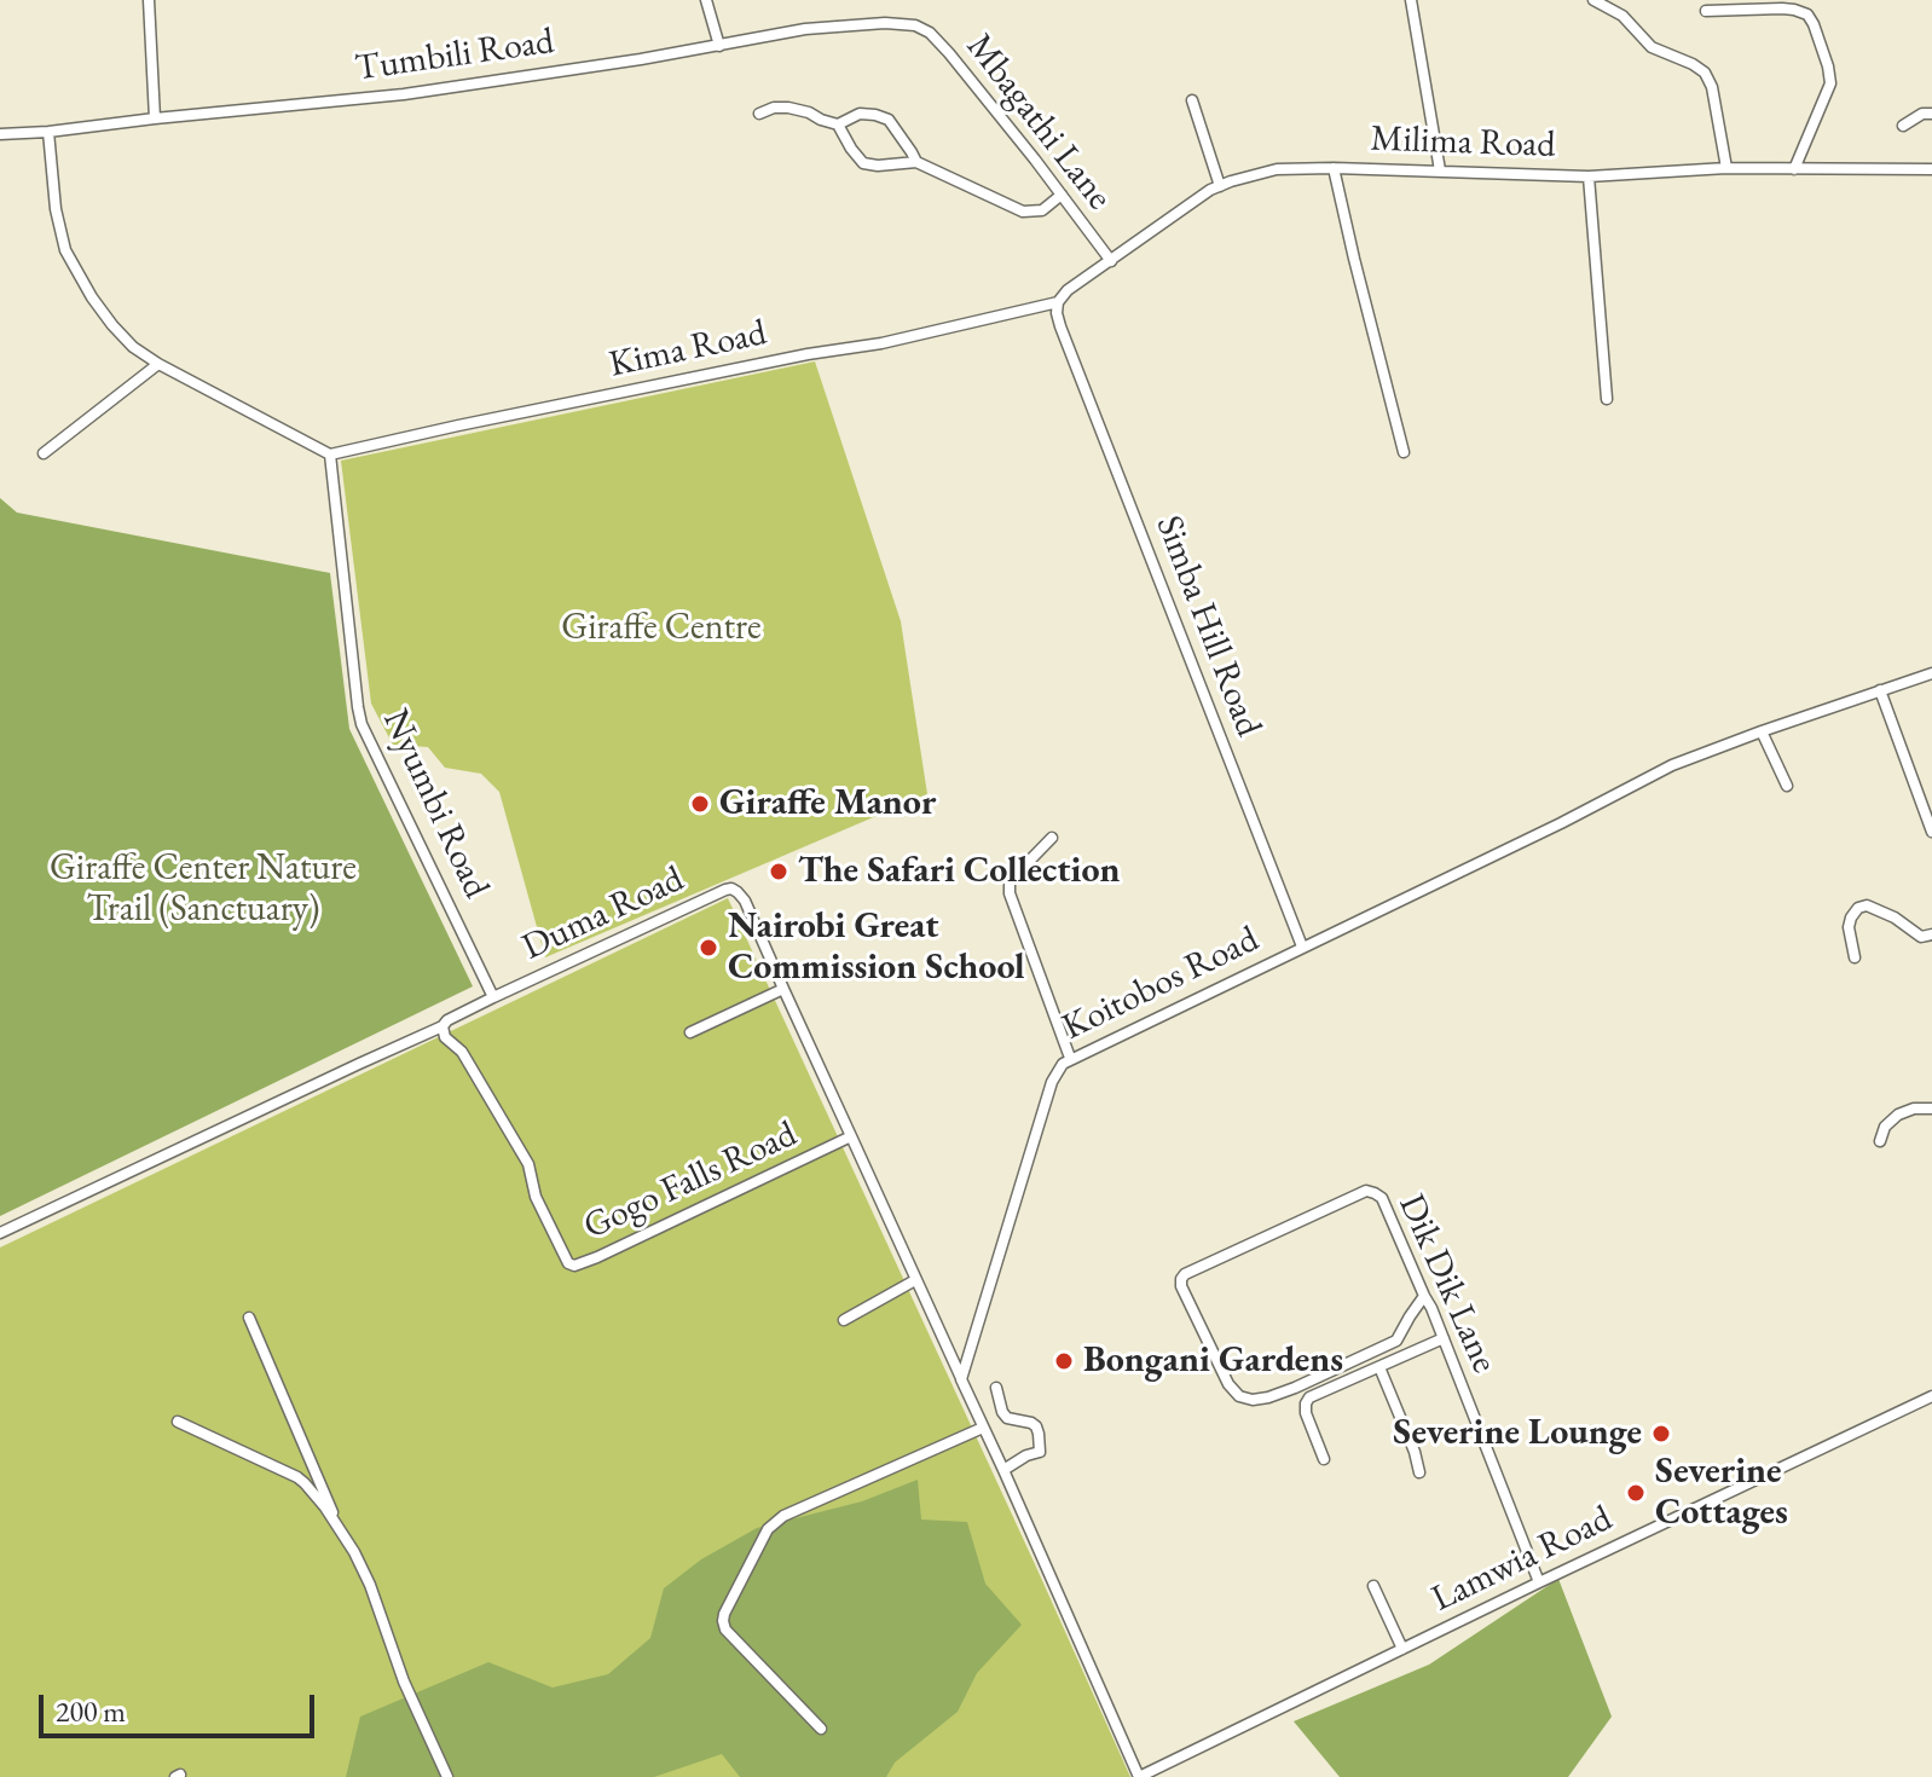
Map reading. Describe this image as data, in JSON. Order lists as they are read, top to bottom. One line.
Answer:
{"streets":{"street":["Tumbili Road","Mbagathi Lane","Milima Road","Kima Road","Simba Hill Road","Nyumbi Road","Duma Road","Koitobos Road","Gogo Falls Road","Dik Dik Lane","Lamwia Road"]},"crossings":[["Tumbili Road","Mbagathi Lane"],["Mbagathi Lane","Milima Road"],["Milima Road","Kima Road"],["Milima Road","Simba Hill Road"],["Kima Road","Simba Hill Road"],["Kima Road","Nyumbi Road"],["Simba Hill Road","Koitobos Road"],["Nyumbi Road","Duma Road"],["Duma Road","Gogo Falls Road"],["Koitobos Road","Gogo Falls Road"],["Dik Dik Lane","Lamwia Road"]],"parks":["Giraffe Centre","Giraffe Center Nature Trail (Sanctuary)"],"places":["Giraffe Manor","The Safari Collection","Nairobi Great Commission School","Bongani Gardens","Severine Lounge","Severine Cottages"],"scale_bar":"200 m"}
